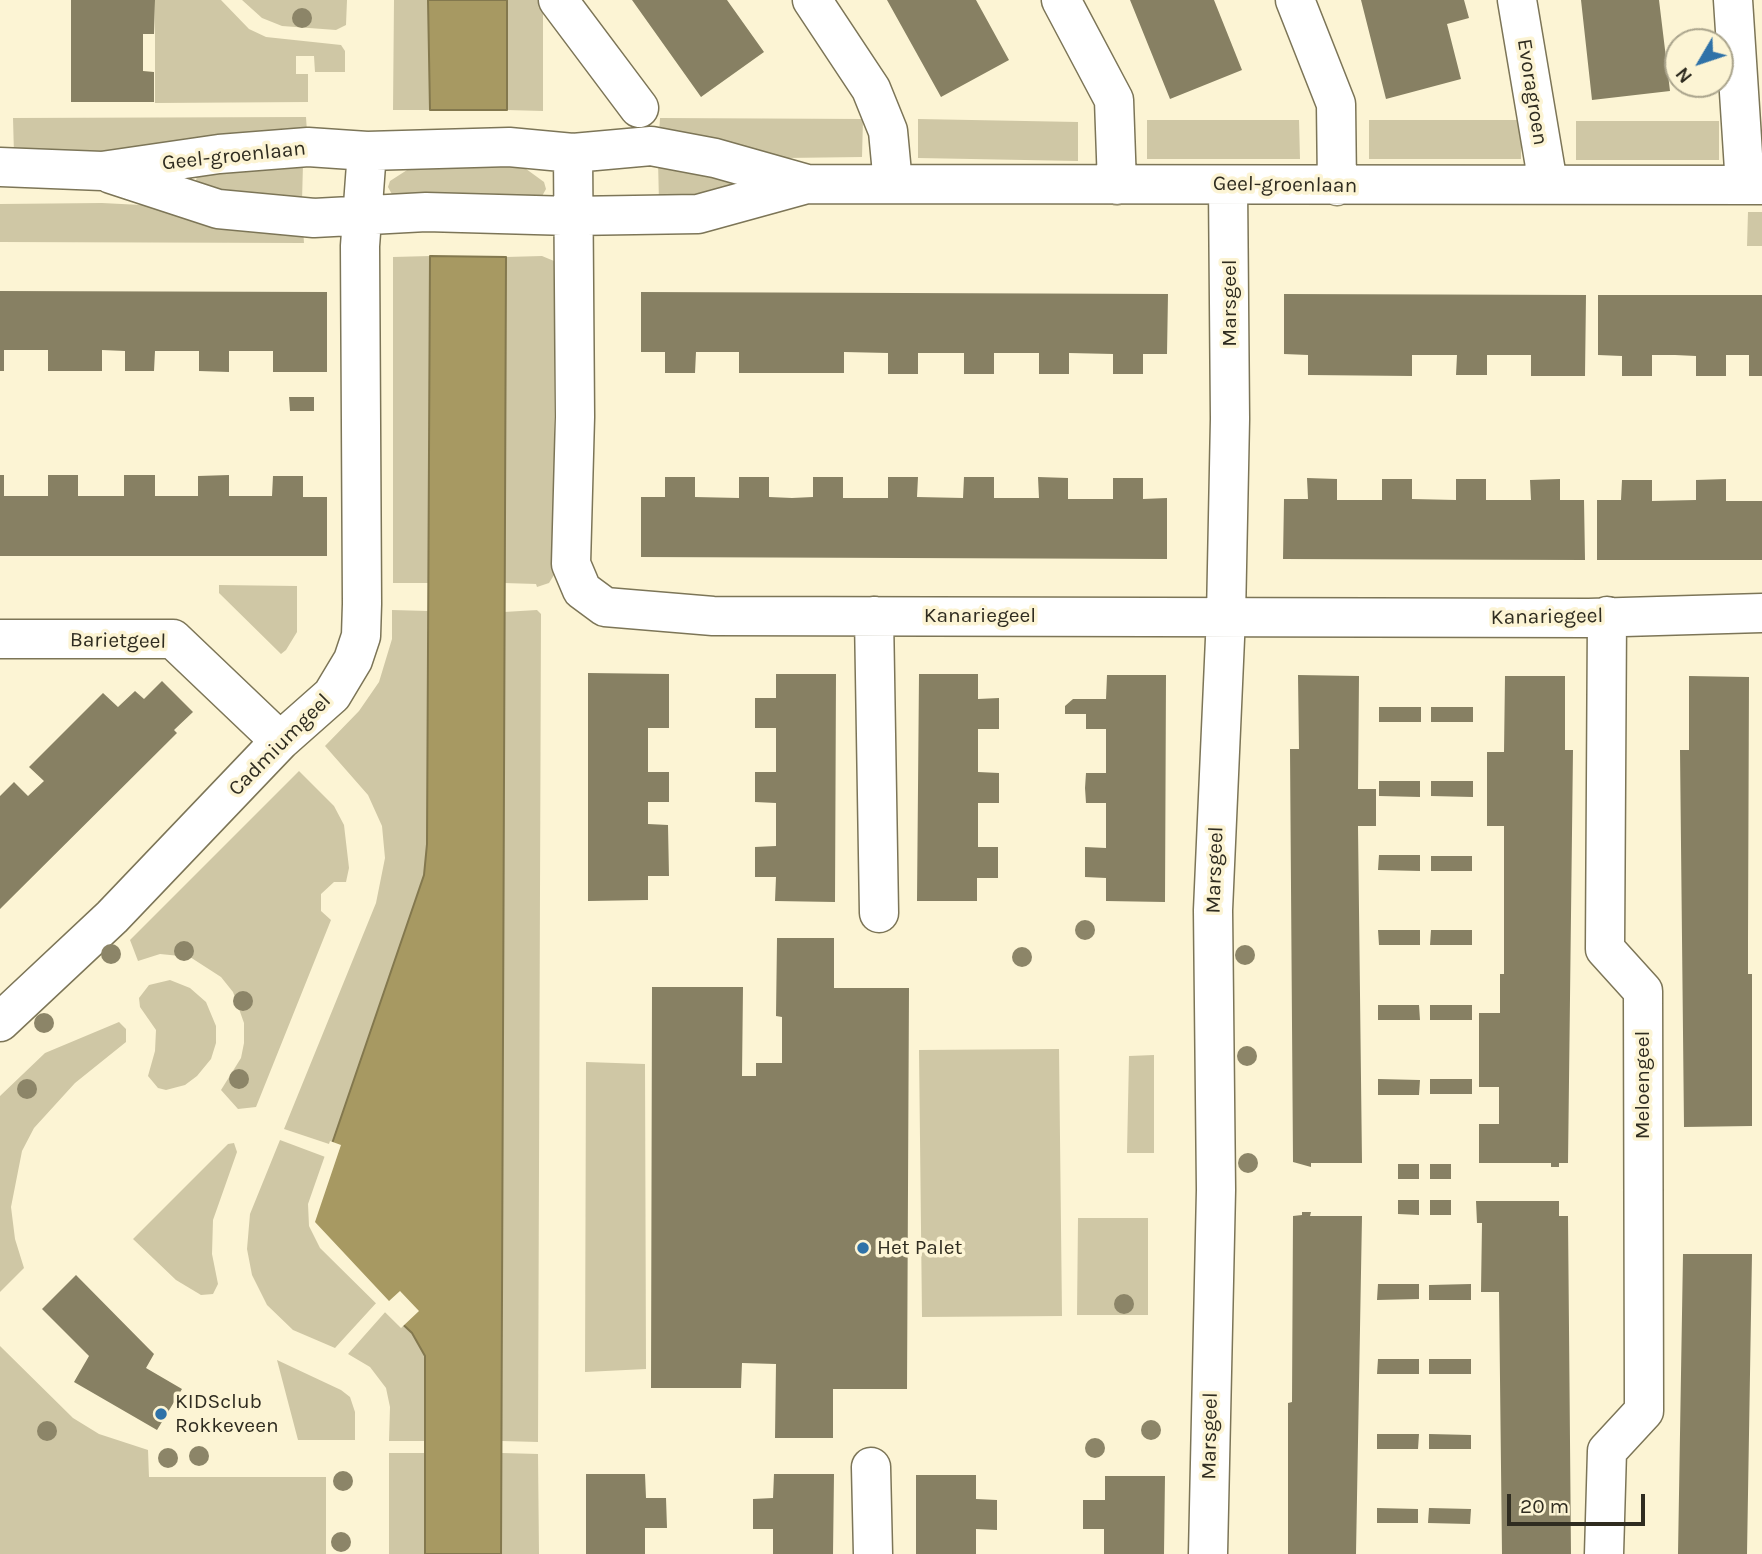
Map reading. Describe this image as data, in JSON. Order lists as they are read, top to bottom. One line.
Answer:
{"streets":{"street":["Evoragroen","Geel-groenlaan","Marsgeel","Kanariegeel","Barietgeel","Cadmiumgeel","Meloengeel"]},"crossings":[["Evoragroen","Geel-groenlaan"],["Geel-groenlaan","Marsgeel"],["Geel-groenlaan","Kanariegeel"],["Geel-groenlaan","Cadmiumgeel"],["Marsgeel","Kanariegeel"],["Kanariegeel","Meloengeel"],["Barietgeel","Cadmiumgeel"]],"places":["Het Palet","KIDSclub Rokkeveen"],"scale_bar":"20 m","north":"bottom left"}
